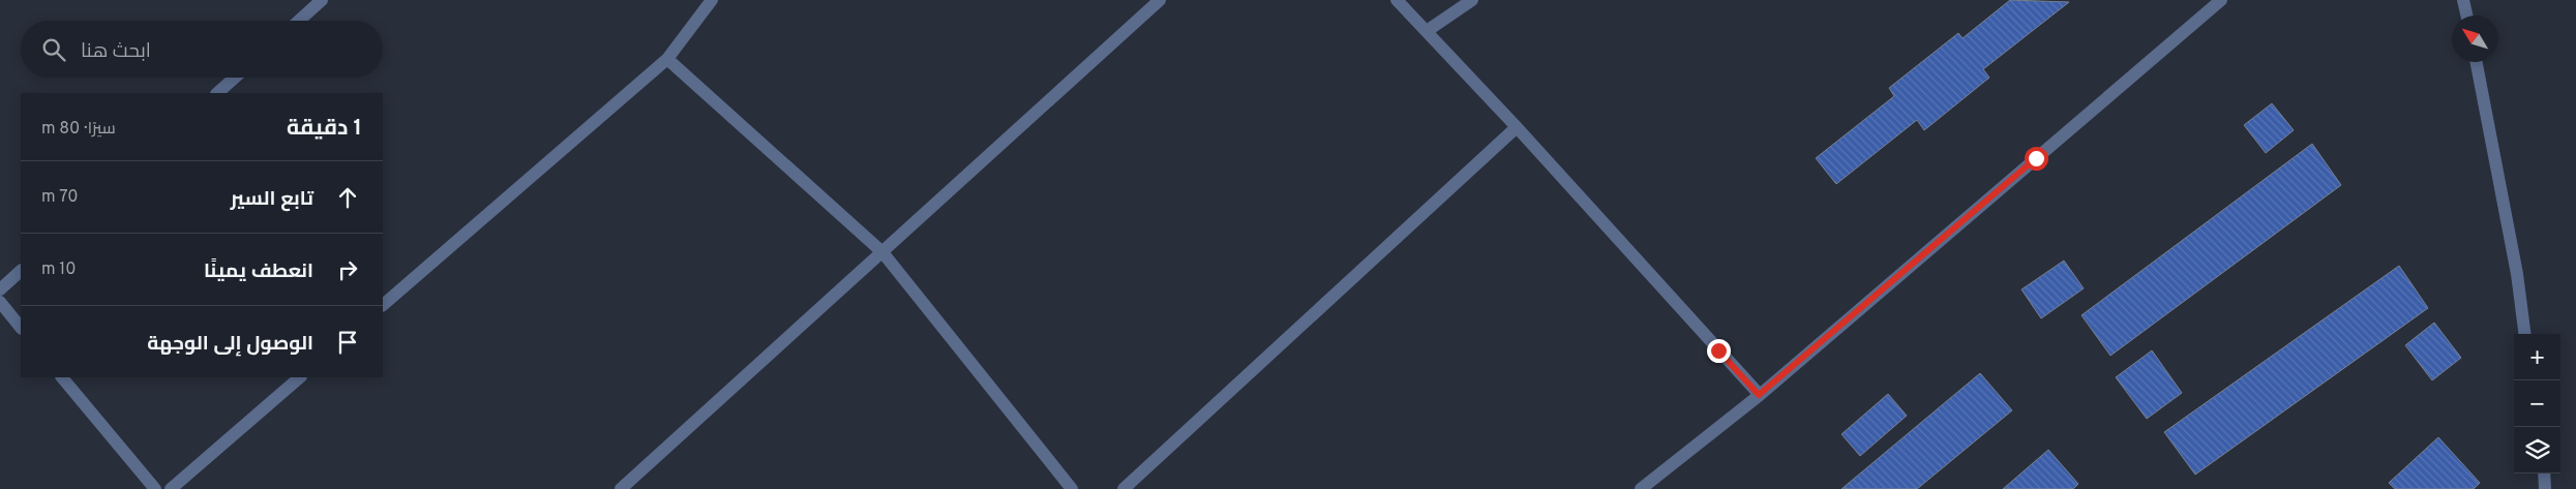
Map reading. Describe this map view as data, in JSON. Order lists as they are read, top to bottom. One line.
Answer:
{"north":"top left","page":{"search":"ابحث هنا","heading":["1 دقيقة","سيرًا · 80 m"],"list":[["تابع السير","70 m"],["انعطف يمينًا","10 m"],"الوصول إلى الوجهة"],"map_buttons":["+","−"]}}
